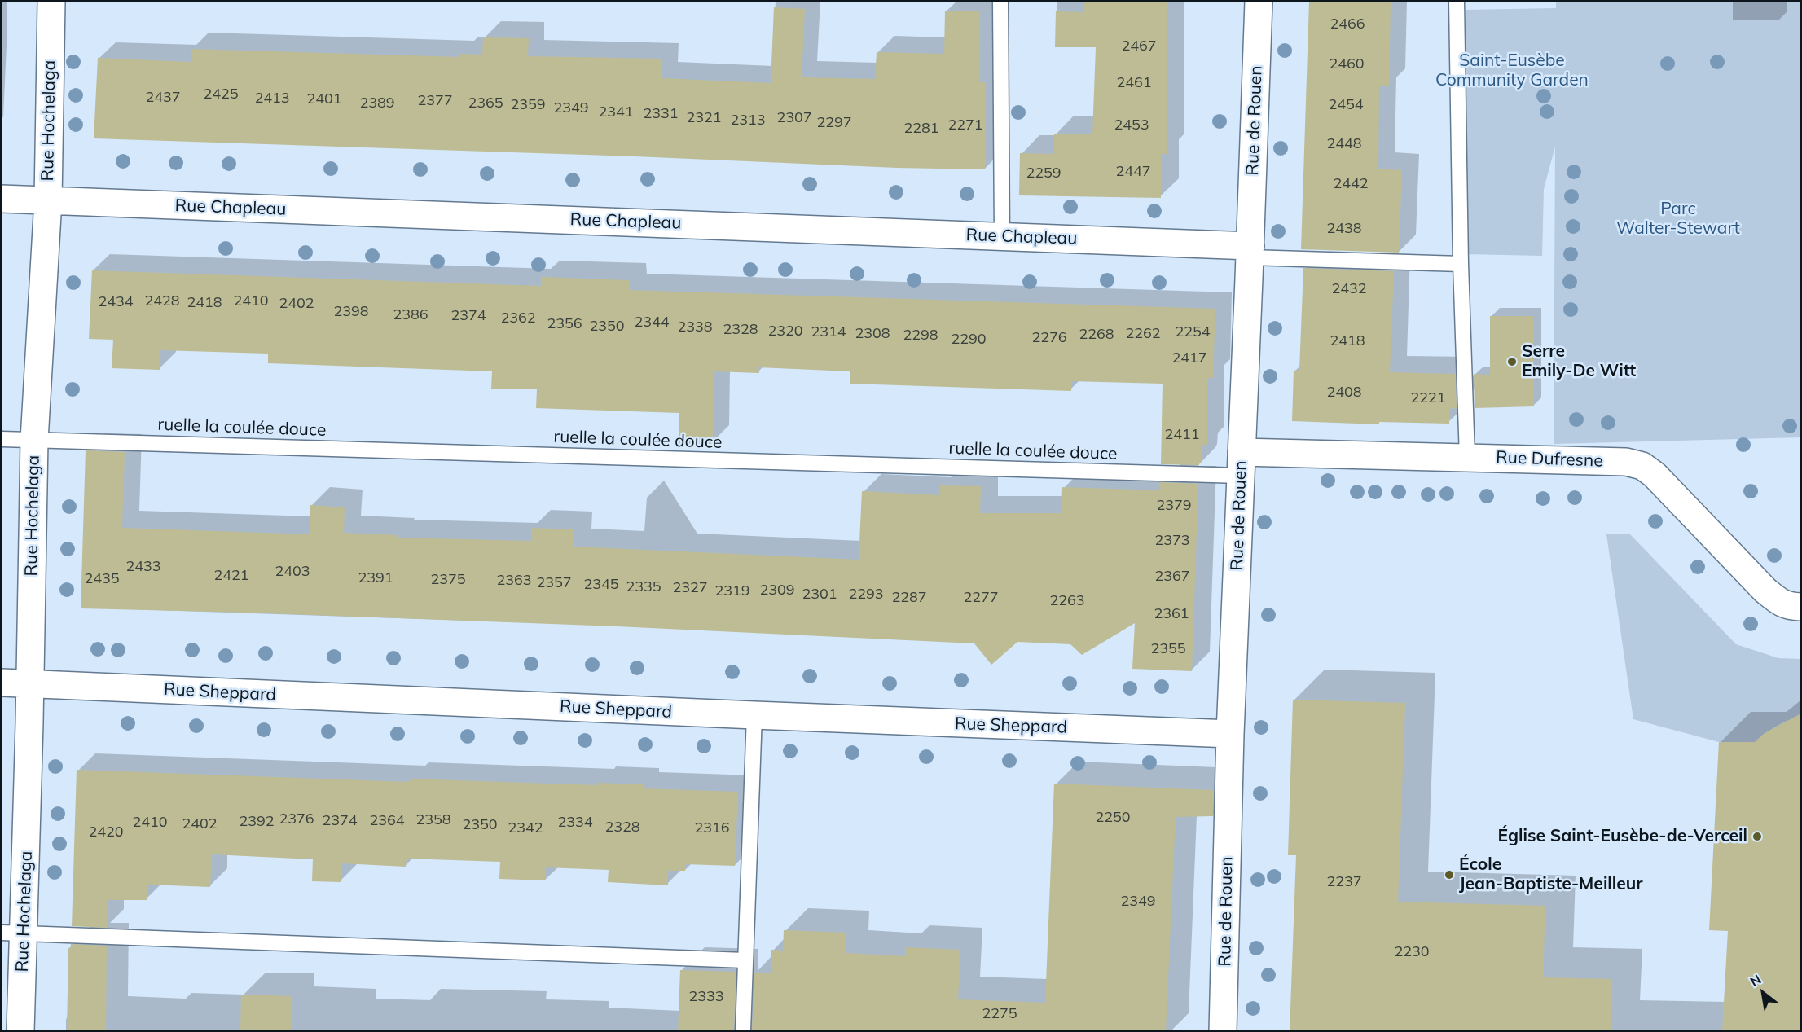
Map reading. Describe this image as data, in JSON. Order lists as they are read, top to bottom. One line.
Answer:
{"streets":{"street":["Rue Hochelaga","Rue de Rouen","Rue Chapleau","Rue Dufresne","Rue Sheppard"],"lane":["ruelle la coulée douce"]},"crossings":[["Rue Hochelaga","Rue Chapleau"],["Rue Hochelaga","ruelle la coulée douce"],["Rue Hochelaga","Rue Sheppard"],["Rue de Rouen","Rue Chapleau"],["Rue de Rouen","ruelle la coulée douce"],["Rue de Rouen","Rue Dufresne"],["Rue de Rouen","Rue Sheppard"],["ruelle la coulée douce","Rue Dufresne"]],"parks":["Saint-Eusèbe Community Garden","Parc Walter-Stewart"],"places":["Serre Emily-De Witt","Église Saint-Eusèbe-de-Verceil","École Jean-Baptiste-Meilleur"],"house_numbers":["2466","2467","2460","2461","2425","2437","2413","2401","2377","2389","2365","2359","2454","2349","2341","2331","2321","2307","2313","2297","2271","2453","2281","2448","2447","2259","2442","2438","2432","2428","2410","2434","2418","2402","2398","2386","2374","2362","2344","2356","2350","2338","2328","2320","2314","2254","2308","2262","2268","2298","2276","2290","2418","2417","2408","2221","2411","2379","2373","2433","2403","2421","2367","2391","2435","2375","2363","2357","2345","2335","2327","2309","2319","2301","2293","2287","2277","2263","2361","2355","2250","2376","2358","2374","2364","2392","2410","2334","2402","2350","2328","2342","2316","2420","2237","2349","2230","2333","2275"],"north":"top left"}
